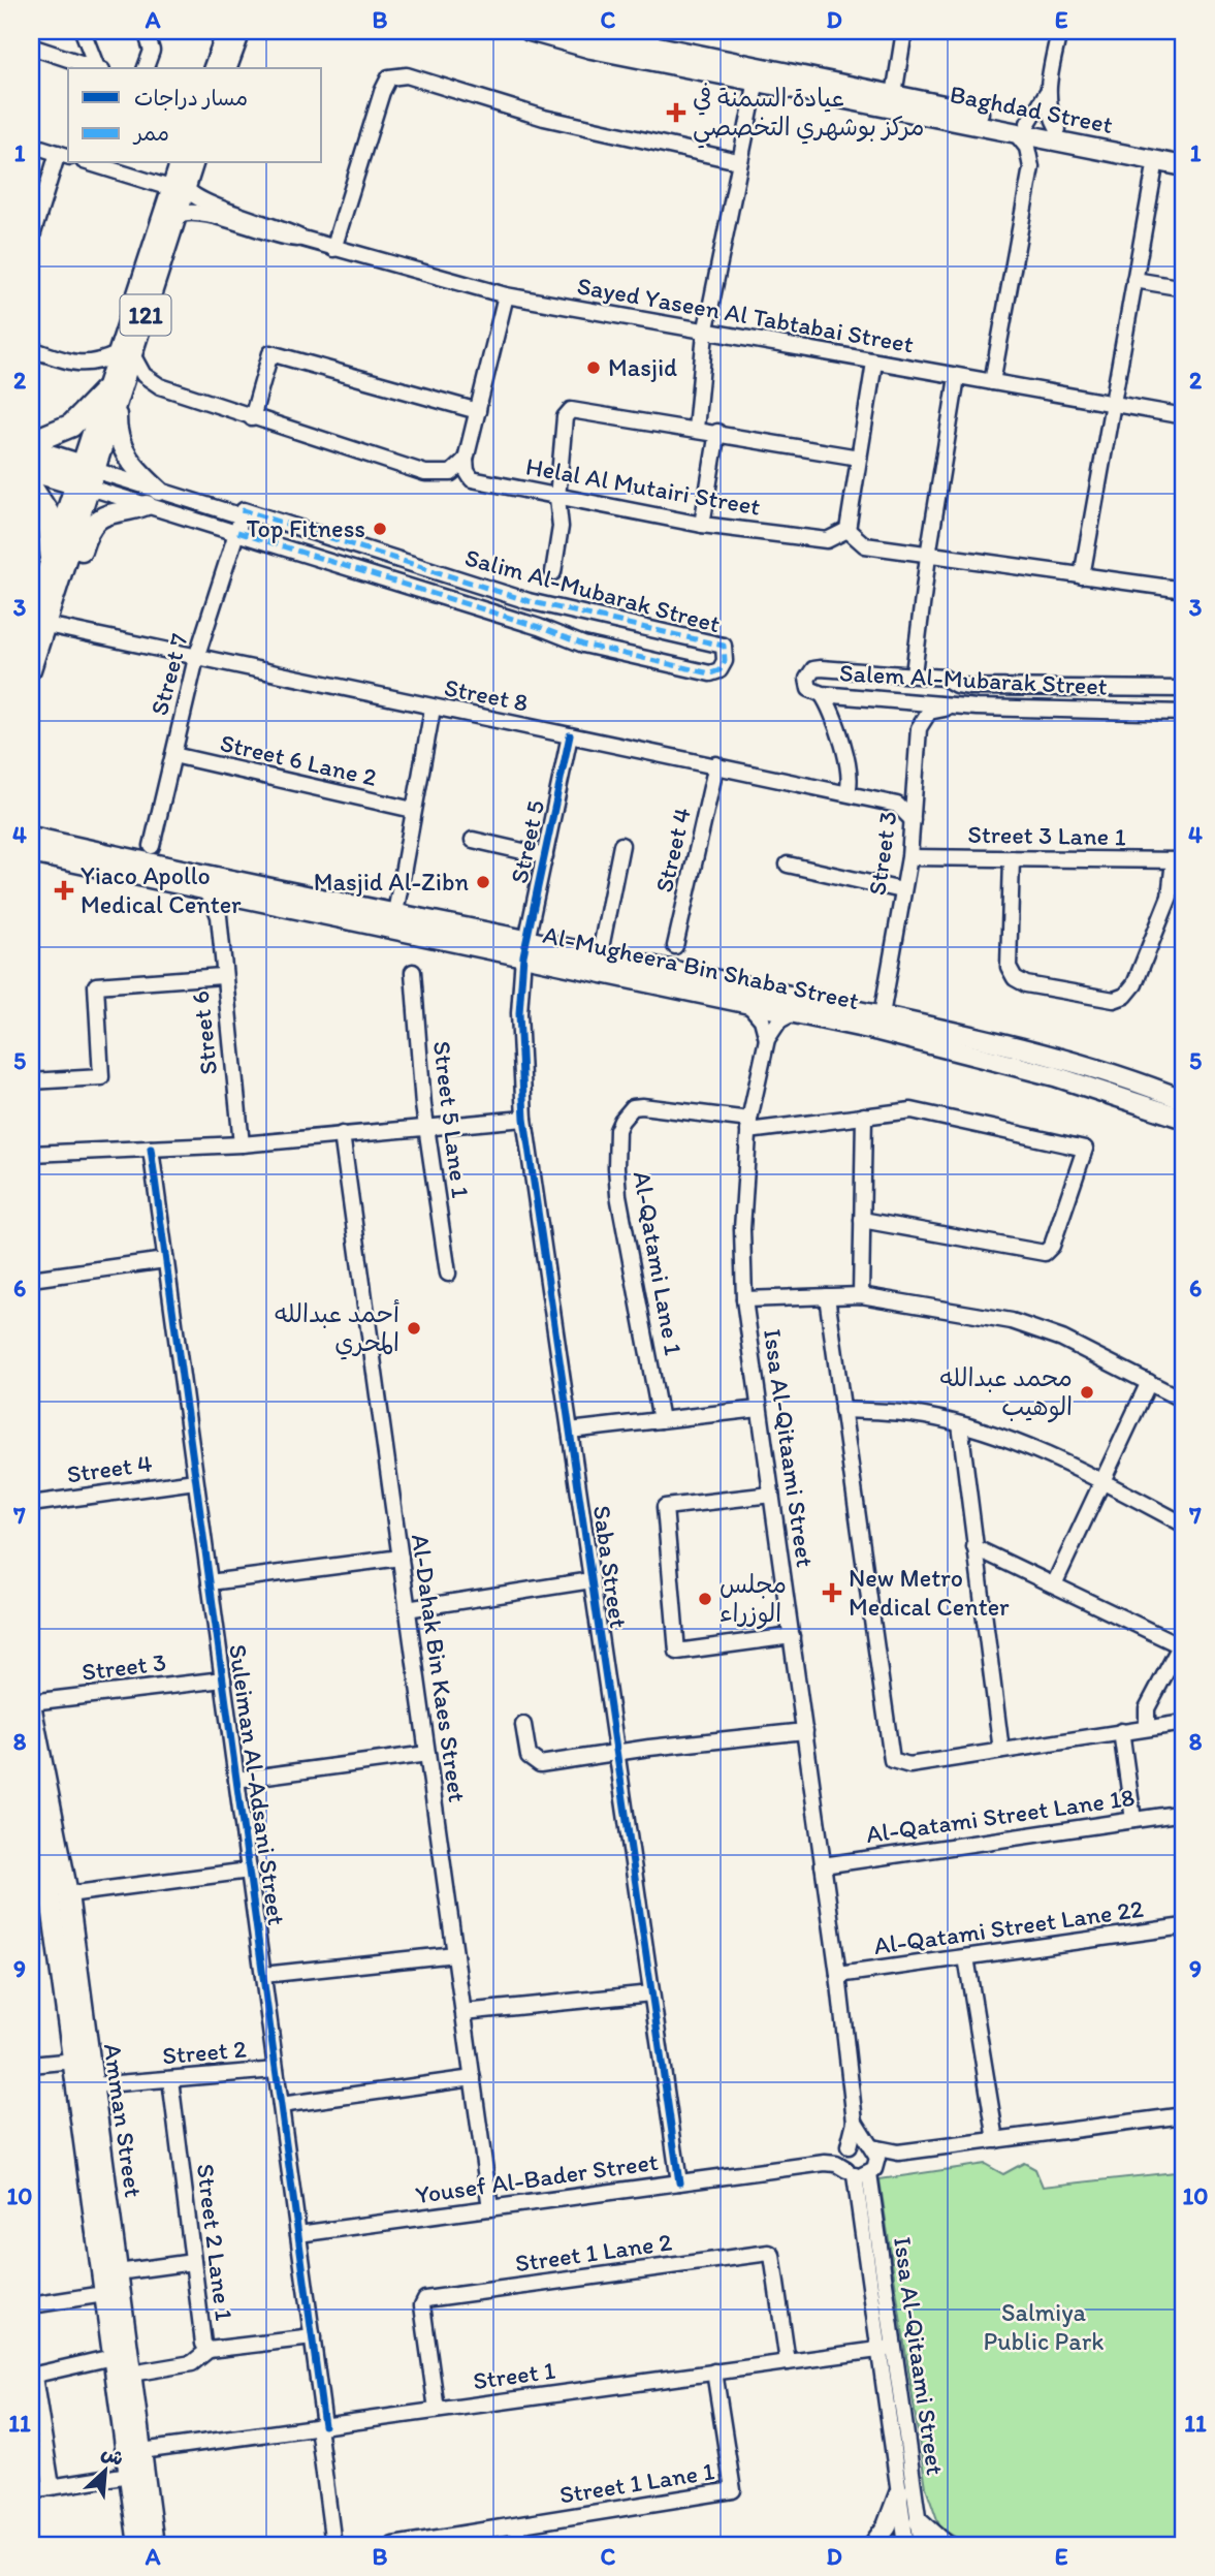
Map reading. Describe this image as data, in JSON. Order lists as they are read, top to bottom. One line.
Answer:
{"streets":{"main road":["Baghdad Street","121","Al-Mugheera Bin Shaba Street","Amman Street"],"street":["Sayed Yaseen Al Tabtabai Street","Helal Al Mutairi Street","Salim Al-Mubarak Street","Street 7","Salem Al-Mubarak Street","Street 8","Street 6 Lane 2","Street 3 Lane 1","Street 5","Street 4","Street 3","Street 6","Street 5 Lane 1","Al-Qatami Lane 1","Issa Al-Qitaami Street","Saba Street","Al-Dahak Bin Kaes Street","Suleiman Al-Adsani Street","Al-Qatami Street Lane 18","Al-Qatami Street Lane 22","Street 2","Yousef Al-Bader Street","Street 2 Lane 1","Street 1 Lane 2","Street 1","Street 1 Lane 1"]},"crossings":[["121","Sayed Yaseen Al Tabtabai Street"],["121","Salim Al-Mubarak Street"],["121","Street 8"],["Salim Al-Mubarak Street","Street 7"],["Street 7","Street 8"],["Street 7","Street 6 Lane 2"],["Salem Al-Mubarak Street","Street 3"],["Street 8","Street 5"],["Street 8","Street 4"],["Street 8","Street 3"],["Street 3 Lane 1","Street 3"],["Street 5","Al-Mugheera Bin Shaba Street"],["Street 5","Saba Street"],["Street 4","Suleiman Al-Adsani Street"],["Street 3","Al-Mugheera Bin Shaba Street"],["Street 3","Suleiman Al-Adsani Street"],["Street 3","Amman Street"],["Al-Mugheera Bin Shaba Street","Street 6"],["Al-Mugheera Bin Shaba Street","Saba Street"],["Al-Qatami Lane 1","Issa Al-Qitaami Street"],["Issa Al-Qitaami Street","Al-Qatami Street Lane 18"],["Issa Al-Qitaami Street","Al-Qatami Street Lane 22"],["Issa Al-Qitaami Street","Yousef Al-Bader Street"],["Issa Al-Qitaami Street","Street 1"],["Saba Street","Yousef Al-Bader Street"],["Al-Dahak Bin Kaes Street","Yousef Al-Bader Street"],["Suleiman Al-Adsani Street","Street 2"],["Suleiman Al-Adsani Street","Yousef Al-Bader Street"],["Suleiman Al-Adsani Street","Street 2 Lane 1"],["Suleiman Al-Adsani Street","Street 1"],["Street 2","Amman Street"],["Street 2","Street 2 Lane 1"],["Amman Street","Street 1"],["Street 1 Lane 2","Street 1"],["Street 1","Street 1 Lane 1"]],"parks":["Salmiya Public Park"],"places":{"health":["عيادة السمنة في مركز بوشهري التخصصي","Yiaco Apollo Medical Center","New Metro Medical Center"],"other":["Masjid","Top Fitness","Masjid Al-Zibn","أحمد عبدالله المحري","محمد عبدالله الوهيب","مجلس الوزراء"]},"legend":["مسار دراجات","ممر"],"north":"top right","grid":{"columns":["A","B","C","D","E"],"rows":["1","2","3","4","5","6","7","8","9","10","11"]}}
